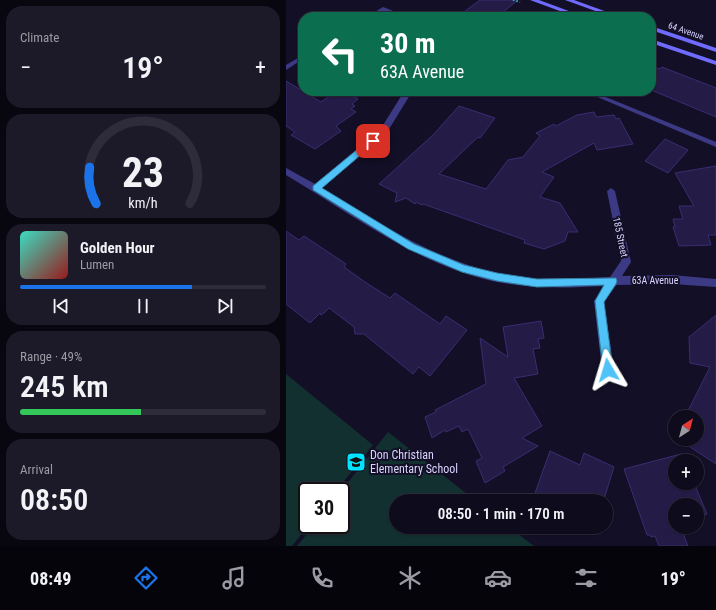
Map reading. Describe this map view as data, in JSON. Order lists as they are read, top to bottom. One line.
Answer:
{"streets":{"main road":["64 Avenue"],"street":["185 Street","63A Avenue"]},"crossings":[["185 Street","63A Avenue"]],"places":{"school or university":["Don Christian Elementary School"]},"north":"top right","page":{"tile":["Climate",["Range · 49%","245 km"],["Arrival","08:50"]],"turn":["30 m","63A Avenue"],"heat":["−","19°","+"],"song":["Golden Hour","Lumen"],"map_buttons":["+","−"],"limit":"30","trip":"08:50 · 1 min · 170 m","tabs":["08:49","19°"],"gauge":["23","km/h"]}}
